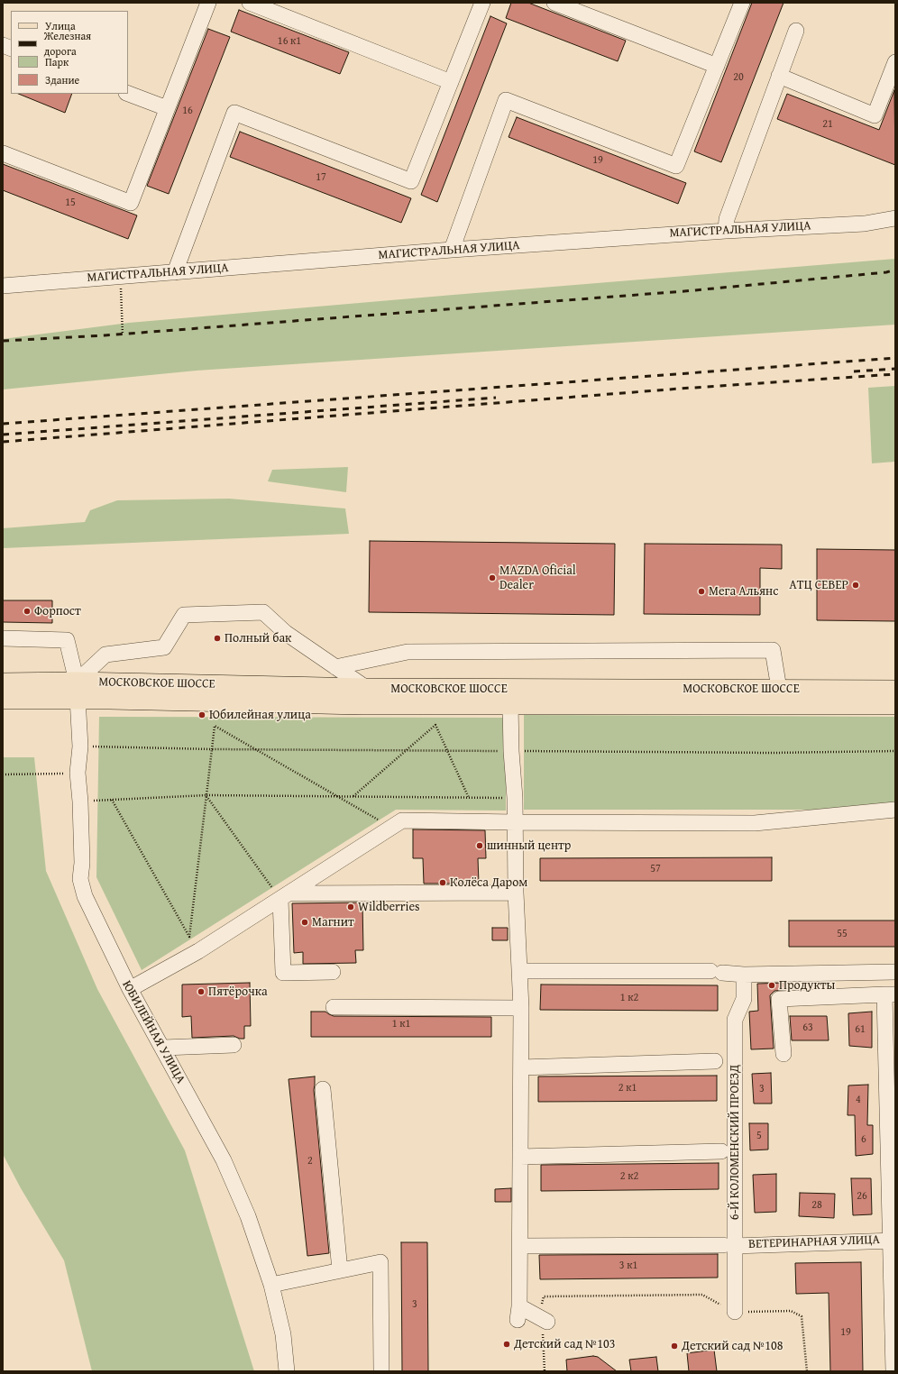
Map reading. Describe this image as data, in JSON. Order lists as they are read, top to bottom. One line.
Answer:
{"streets":{"main road":["МОСКОВСКОЕ ШОССЕ"],"street":["МАГИСТРАЛЬНАЯ УЛИЦА","ЮБИЛЕЙНАЯ УЛИЦА","6-Й КОЛОМЕНСКИЙ ПРОЕЗД","ВЕТЕРИНАРНАЯ УЛИЦА"]},"crossings":[["МОСКОВСКОЕ ШОССЕ","ЮБИЛЕЙНАЯ УЛИЦА"],["6-Й КОЛОМЕНСКИЙ ПРОЕЗД","ВЕТЕРИНАРНАЯ УЛИЦА"]],"places":["MAZDA Oficial Dealer","АТЦ СЕВЕР","Мега Альянс","Форпост","Полный бак","Юбилейная улица","шинный центр","Колёса Даром","Wildberries","Магнит","Продукты","Пятёрочка","Детский сад №103","Детский сад №108"],"house_numbers":["16 к1","20","16","21","19","17","15","57","55","1 к2","1 к1","63","61","2 к1","3","4","5","6","2","2 к2","26","28","3 к1","3","19"],"legend":["Улица","Железная дорога","Парк","Здание"]}
